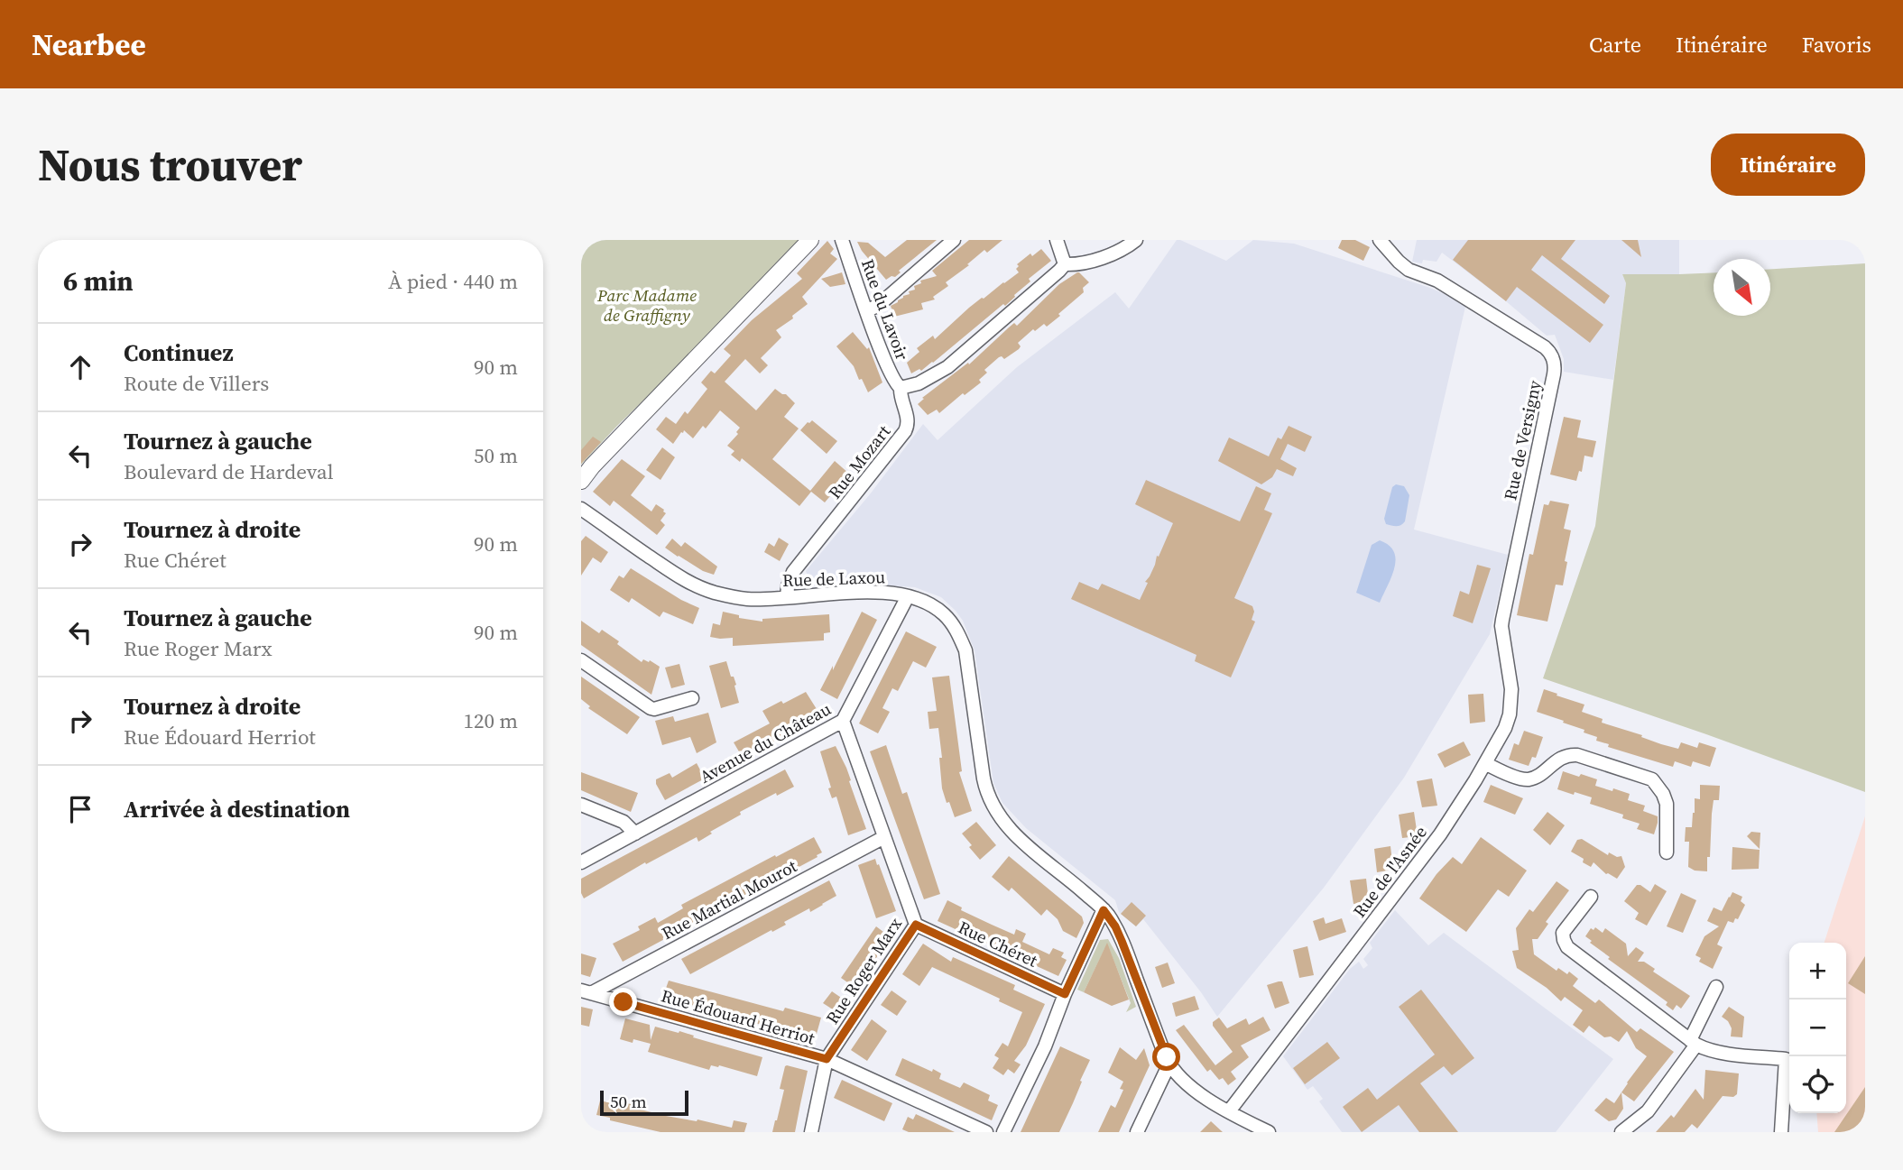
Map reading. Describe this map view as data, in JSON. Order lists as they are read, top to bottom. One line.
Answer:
{"streets":{"street":["Rue du Lavoir","Rue de Versigny","Rue Mozart","Rue de Laxou","Avenue du Château","Rue de l'Asnée","Rue Martial Mourot","Rue Chéret","Rue Roger Marx","Rue Édouard Herriot"]},"crossings":[["Rue du Lavoir","Rue Mozart"],["Rue de Versigny","Rue de l'Asnée"],["Rue Mozart","Rue de Laxou"],["Rue de Laxou","Avenue du Château"],["Avenue du Château","Rue Roger Marx"],["Rue Martial Mourot","Rue Roger Marx"],["Rue Martial Mourot","Rue Édouard Herriot"],["Rue Chéret","Rue Roger Marx"],["Rue Roger Marx","Rue Édouard Herriot"]],"parks":["Parc Madame de Graffigny"],"scale_bar":"50 m","north":"bottom right","page":{"header":"Nearbee","nav":["Carte","Itinéraire","Favoris"],"buttons":"Itinéraire","title":"Nous trouver","heading":["6 min","À pied · 440 m"],"list":[["Continuez","Route de Villers","90 m"],["Tournez à gauche","Boulevard de Hardeval","50 m"],["Tournez à droite","Rue Chéret","90 m"],["Tournez à gauche","Rue Roger Marx","90 m"],["Tournez à droite","Rue Édouard Herriot","120 m"],"Arrivée à destination"],"map_buttons":["+","−"],"scale":"50 m"}}
